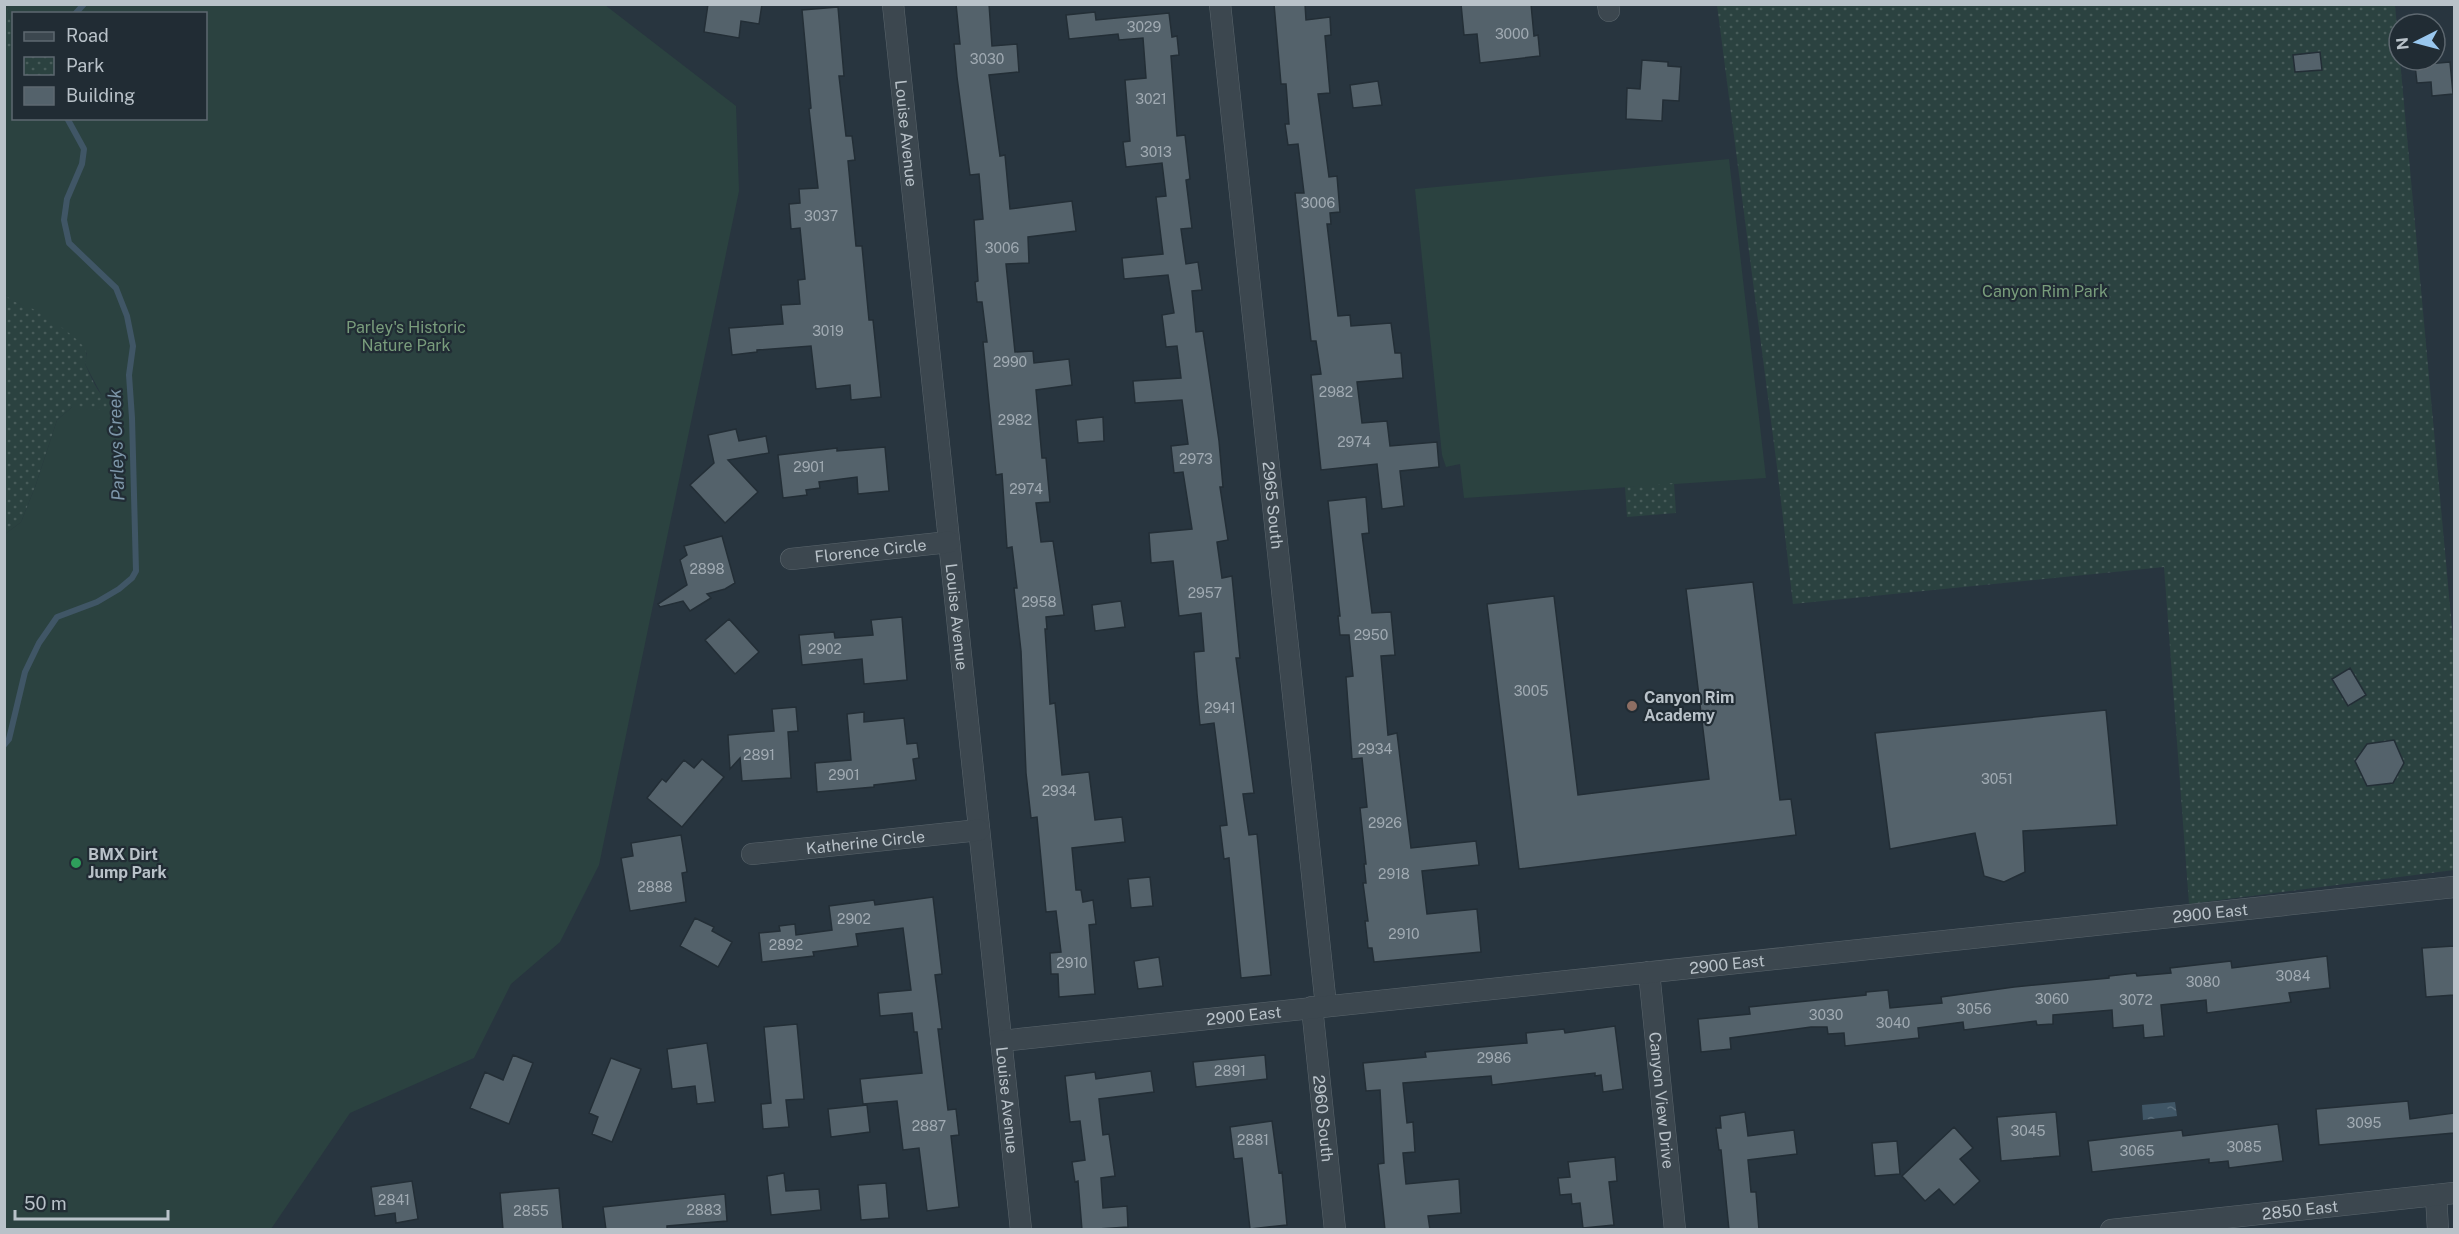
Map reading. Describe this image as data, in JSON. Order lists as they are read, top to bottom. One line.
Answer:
{"streets":{"street":["Louise Avenue","2965 South","Florence Circle","Katherine Circle","2900 East","Canyon View Drive","2960 South","2850 East"]},"crossings":[["Louise Avenue","Florence Circle"],["Louise Avenue","Katherine Circle"],["Louise Avenue","2900 East"],["2965 South","2900 East"],["2965 South","2960 South"],["2900 East","Canyon View Drive"],["2900 East","2960 South"]],"water":["Parleys Creek"],"parks":["Canyon Rim Park","Parley's Historic Nature Park"],"places":["Canyon Rim Academy","BMX Dirt Jump Park"],"house_numbers":["3029","3000","3030","3021","3013","3006","3037","3006","3019","2990","2982","2982","2974","2973","2901","2974","2898","2957","2958","2950","2902","3005","2941","2934","2891","2901","3051","2934","2926","2918","2888","2902","2910","2892","2910","3084","3080","3060","3072","3056","3030","3040","2986","2891","3095","2887","3045","2881","3085","3065","2841","2883","2855"],"legend":["Road","Park","Building"],"scale_bar":"50 m","north":"left"}
